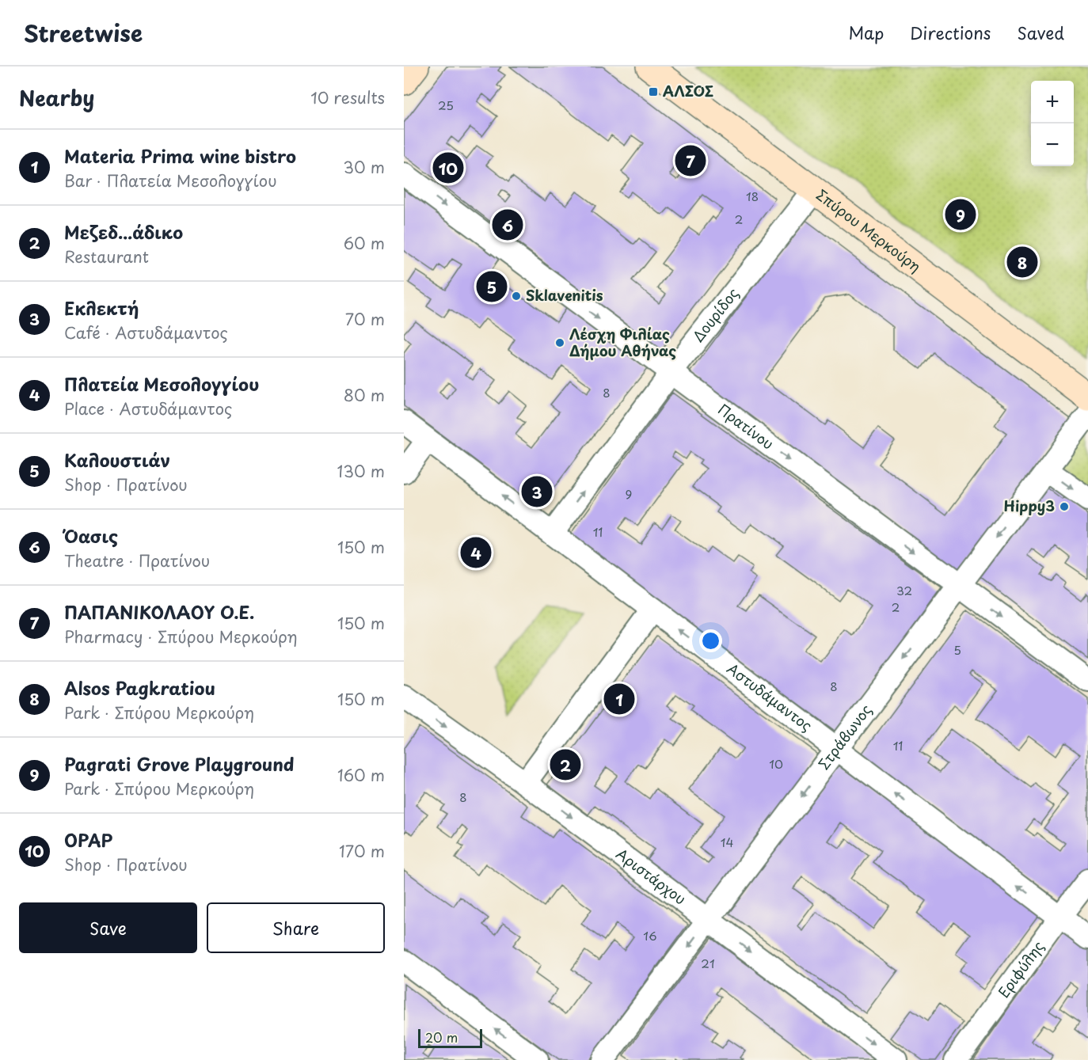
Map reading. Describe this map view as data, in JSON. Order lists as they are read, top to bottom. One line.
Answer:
{"streets":{"main road":["Σπύρου Μερκούρη"],"street":["Δουρίδος","Πρατίνου","Αστυδάμαντος","Στράβωνος","Αριστάρχου","Εριφύλης"]},"crossings":[["Σπύρου Μερκούρη","Δουρίδος"],["Δουρίδος","Πρατίνου"],["Δουρίδος","Αστυδάμαντος"],["Πρατίνου","Στράβωνος"],["Αστυδάμαντος","Στράβωνος"],["Αστυδάμαντος","Εριφύλης"],["Στράβωνος","Αριστάρχου"]],"one_way":["Δουρίδος","Πρατίνου","Αστυδάμαντος","Στράβωνος","Αριστάρχου"],"places":{"transit":["ΑΛΣΟΣ"],"other":["Sklavenitis","Λέσχη Φιλίας Δήμου Αθήνας","Hippy3"]},"house_numbers":["25","18","2","8","9","11","32","2","5","8","11","10","8","14","16","21"],"scale_bar":"20 m","page":{"header":"Streetwise","nav":["Map","Directions","Saved"],"heading":["Nearby","10 results"],"map_buttons":["+","−"],"list":[{"mark":"1","name":"Materia Prima wine bistro","note":"Bar · Πλατεία Μεσολογγίου","value":"30 m"},{"mark":"2","name":"Μεζεδ...άδικο","note":"Restaurant","value":"60 m"},{"mark":"3","name":"Εκλεκτή","note":"Café · Αστυδάμαντος","value":"70 m"},{"mark":"4","name":"Πλατεία Μεσολογγίου","note":"Place · Αστυδάμαντος","value":"80 m"},{"mark":"5","name":"Καλουστιάν","note":"Shop · Πρατίνου","value":"130 m"},{"mark":"6","name":"Όασις","note":"Theatre · Πρατίνου","value":"150 m"},{"mark":"7","name":"ΠΑΠΑΝΙΚΟΛΑΟΥ Ο.Ε.","note":"Pharmacy · Σπύρου Μερκούρη","value":"150 m"},{"mark":"8","name":"Alsos Pagkratiou","note":"Park · Σπύρου Μερκούρη","value":"150 m"},{"mark":"9","name":"Pagrati Grove Playground","note":"Park · Σπύρου Μερκούρη","value":"160 m"},{"mark":"10","name":"OPAP","note":"Shop · Πρατίνου","value":"170 m"}],"pins":["7","10","9","6","8","5","3","4","1","2"],"buttons":["Save","Share"],"scale":"20 m"}}
